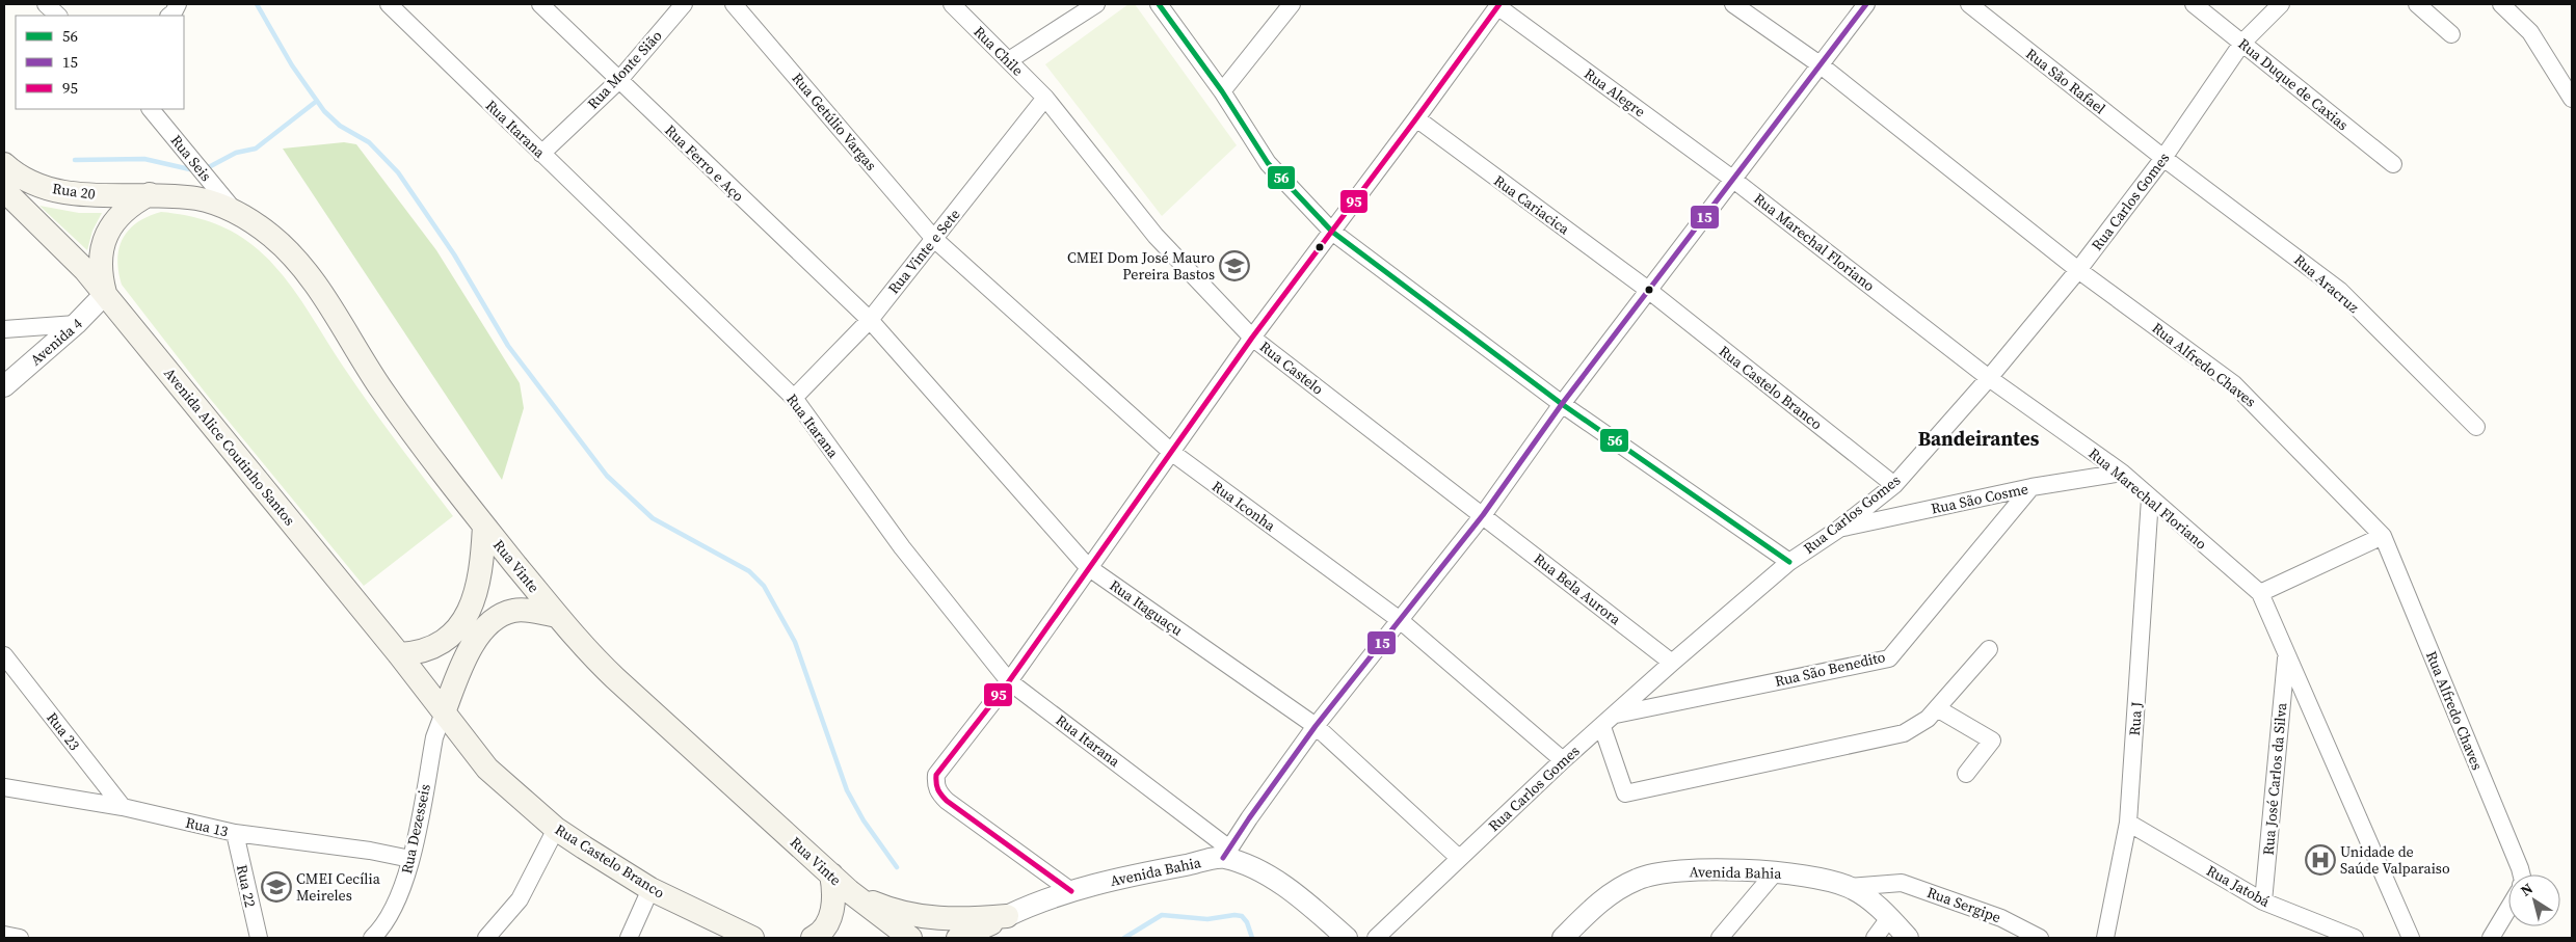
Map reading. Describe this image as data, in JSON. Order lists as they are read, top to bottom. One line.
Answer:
{"streets":{"main road":["Rua 20","Rua Castelo Branco","Avenida Alice Coutinho Santos","Rua Vinte"],"street":["Rua Chile","Rua Monte Sião","Rua São Rafael","Rua Duque de Caxias","Rua Alegre","Rua Getúlio Vargas","Rua Itarana","Rua Seis","Rua Ferro e Aço","Rua Carlos Gomes","Rua Cariacica","Rua Marechal Floriano","Rua Vinte e Sete","Rua Aracruz","Avenida 4","Rua Alfredo Chaves","Rua Castelo","Rua São Cosme","Rua Iconha","Rua Bela Aurora","Rua Itaguaçu","Rua São Benedito","Rua J","Rua 23","Rua José Carlos da Silva","Rua 13","Rua Dezesseis","Avenida Bahia","Rua 22","Rua Jatobá","Rua Sergipe"]},"crossings":[["Rua Chile","Rua Vinte e Sete"],["Rua Chile","Rua Castelo"],["Rua Monte Sião","Rua Itarana"],["Rua Monte Sião","Rua Ferro e Aço"],["Rua São Rafael","Rua Carlos Gomes"],["Rua São Rafael","Rua Aracruz"],["Rua Duque de Caxias","Rua Carlos Gomes"],["Rua Alegre","Rua Marechal Floriano"],["Rua Getúlio Vargas","Rua Vinte e Sete"],["Rua Getúlio Vargas","Rua Iconha"],["Rua Itarana","Rua Vinte e Sete"],["Rua Itarana","Avenida Bahia"],["Rua Seis","Rua Vinte"],["Rua Ferro e Aço","Rua Vinte e Sete"],["Rua Ferro e Aço","Rua Itaguaçu"],["Rua 20","Rua Vinte"],["Rua Carlos Gomes","Rua Marechal Floriano"],["Rua Carlos Gomes","Rua Aracruz"],["Rua Carlos Gomes","Rua Alfredo Chaves"],["Rua Carlos Gomes","Rua Castelo Branco"],["Rua Carlos Gomes","Rua São Cosme"],["Rua Carlos Gomes","Rua Iconha"],["Rua Carlos Gomes","Rua Bela Aurora"],["Rua Carlos Gomes","Rua Itaguaçu"],["Rua Carlos Gomes","Rua São Benedito"],["Rua Cariacica","Rua Castelo Branco"],["Rua Marechal Floriano","Rua São Cosme"],["Rua Marechal Floriano","Rua J"],["Rua Marechal Floriano","Rua José Carlos da Silva"],["Rua Vinte e Sete","Rua Castelo"],["Rua Vinte e Sete","Rua Iconha"],["Rua Vinte e Sete","Rua Itaguaçu"],["Avenida 4","Avenida Alice Coutinho Santos"],["Rua Castelo","Rua Bela Aurora"],["Rua Castelo Branco","Avenida Alice Coutinho Santos"],["Rua Castelo Branco","Rua Dezesseis"],["Avenida Alice Coutinho Santos","Rua Dezesseis"],["Rua São Cosme","Rua São Benedito"],["Rua J","Rua Jatobá"],["Rua 23","Rua 13"],["Rua José Carlos da Silva","Rua Jatobá"],["Rua 13","Rua Dezesseis"],["Rua 13","Rua 22"],["Avenida Bahia","Rua Sergipe"]],"districts":["Bandeirantes"],"places":{"school or university":["CMEI Dom José Mauro Pereira Bastos","CMEI Cecília Meireles"],"hospital":["Unidade de Saúde Valparaiso"]},"lines":["transit line 56","transit line 15","transit line 95"],"legend":["56","15","95"],"north":"top left"}
